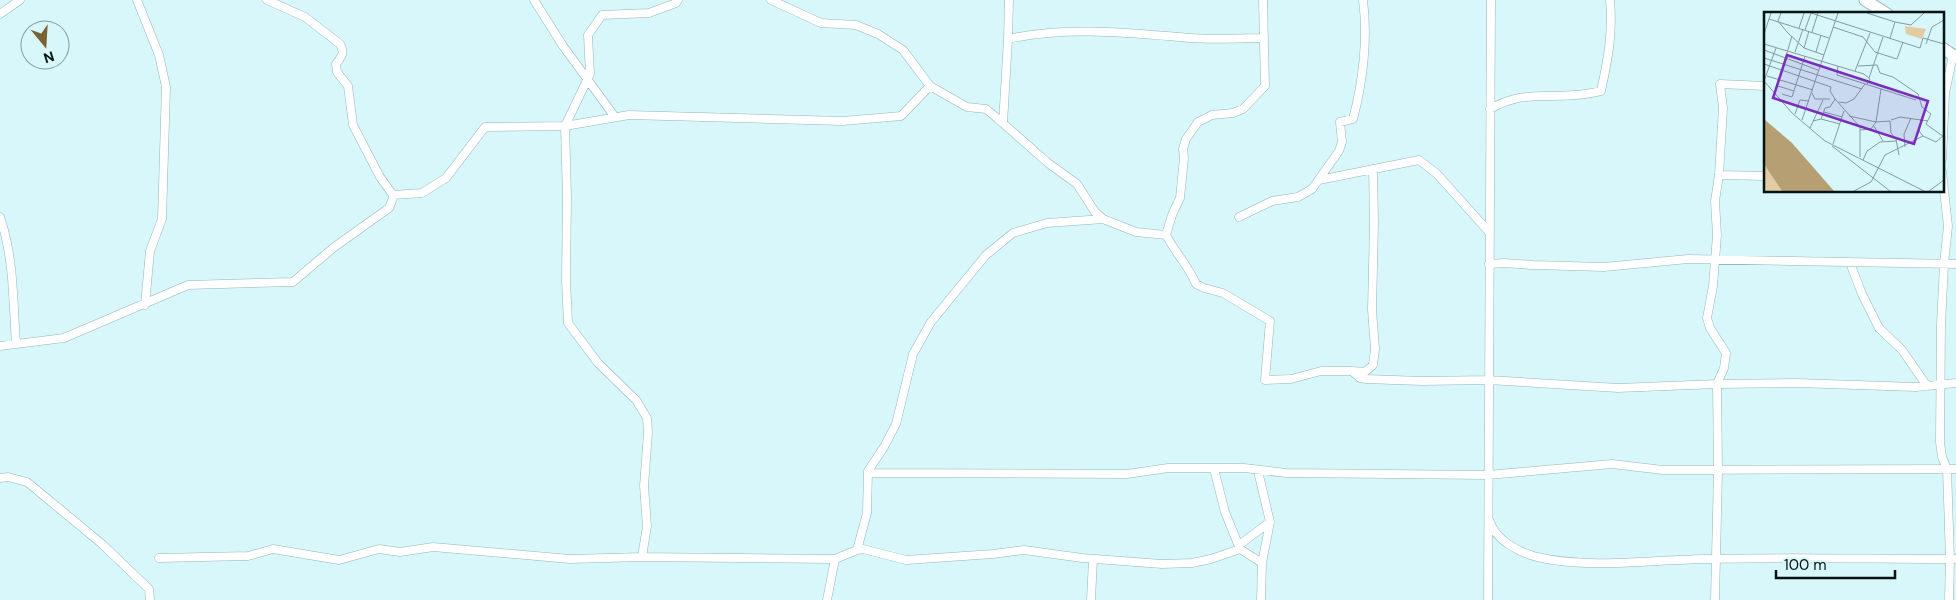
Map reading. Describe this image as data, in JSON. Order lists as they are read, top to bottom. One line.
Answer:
{"scale_bar":"100 m","north":"bottom"}
